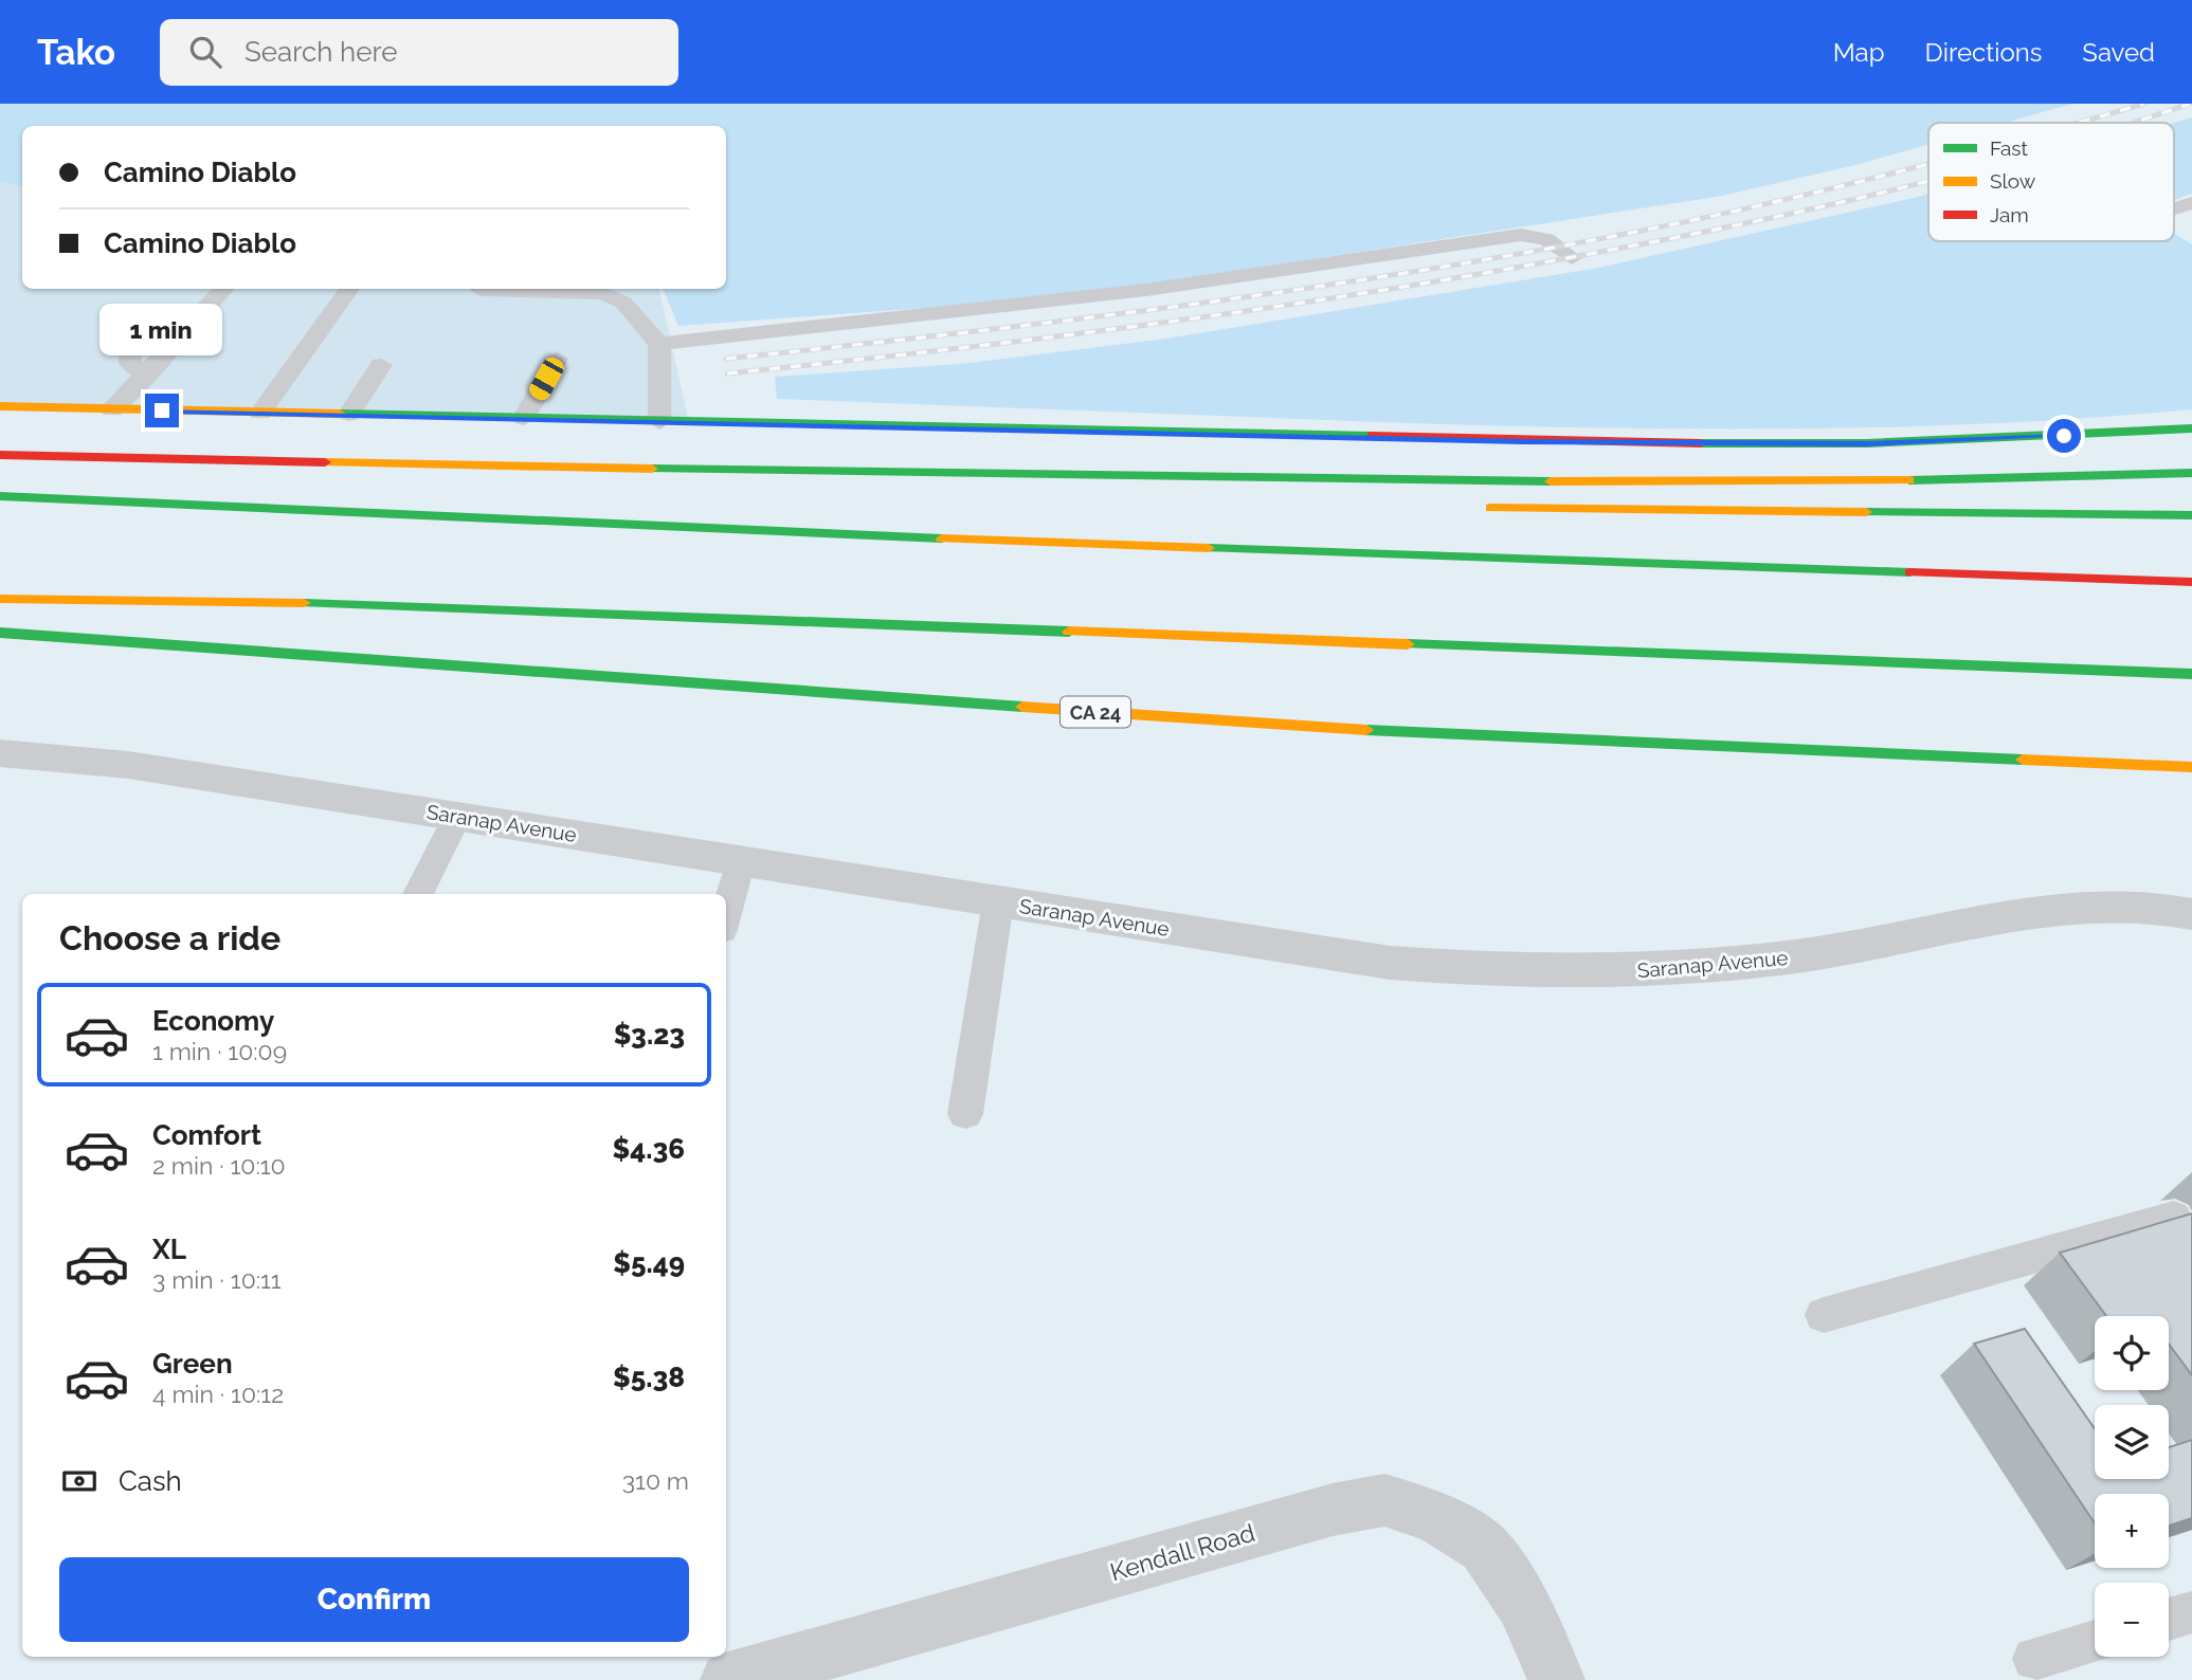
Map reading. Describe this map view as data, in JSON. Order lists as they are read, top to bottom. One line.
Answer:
{"streets":{"main road":["CA 24"],"street":["Saranap Avenue","Kendall Road"]},"legend":["Fast","Slow","Jam"],"page":{"header":"Tako","search":"Search here","nav":["Map","Directions","Saved"],"banner":["Camino Diablo","Camino Diablo"],"bubble":"1 min","heading":"Choose a ride","list":[{"name":"Economy","note":"1 min · 10:09","value":"$3.23"},{"name":"Comfort","note":"2 min · 10:10","value":"$4.36"},{"name":"XL","note":"3 min · 10:11","value":"$5.49"},{"name":"Green","note":"4 min · 10:12","value":"$5.38"}],"map_buttons":["+","−"],"pay":["Cash","310 m"],"buttons":"Confirm"}}
